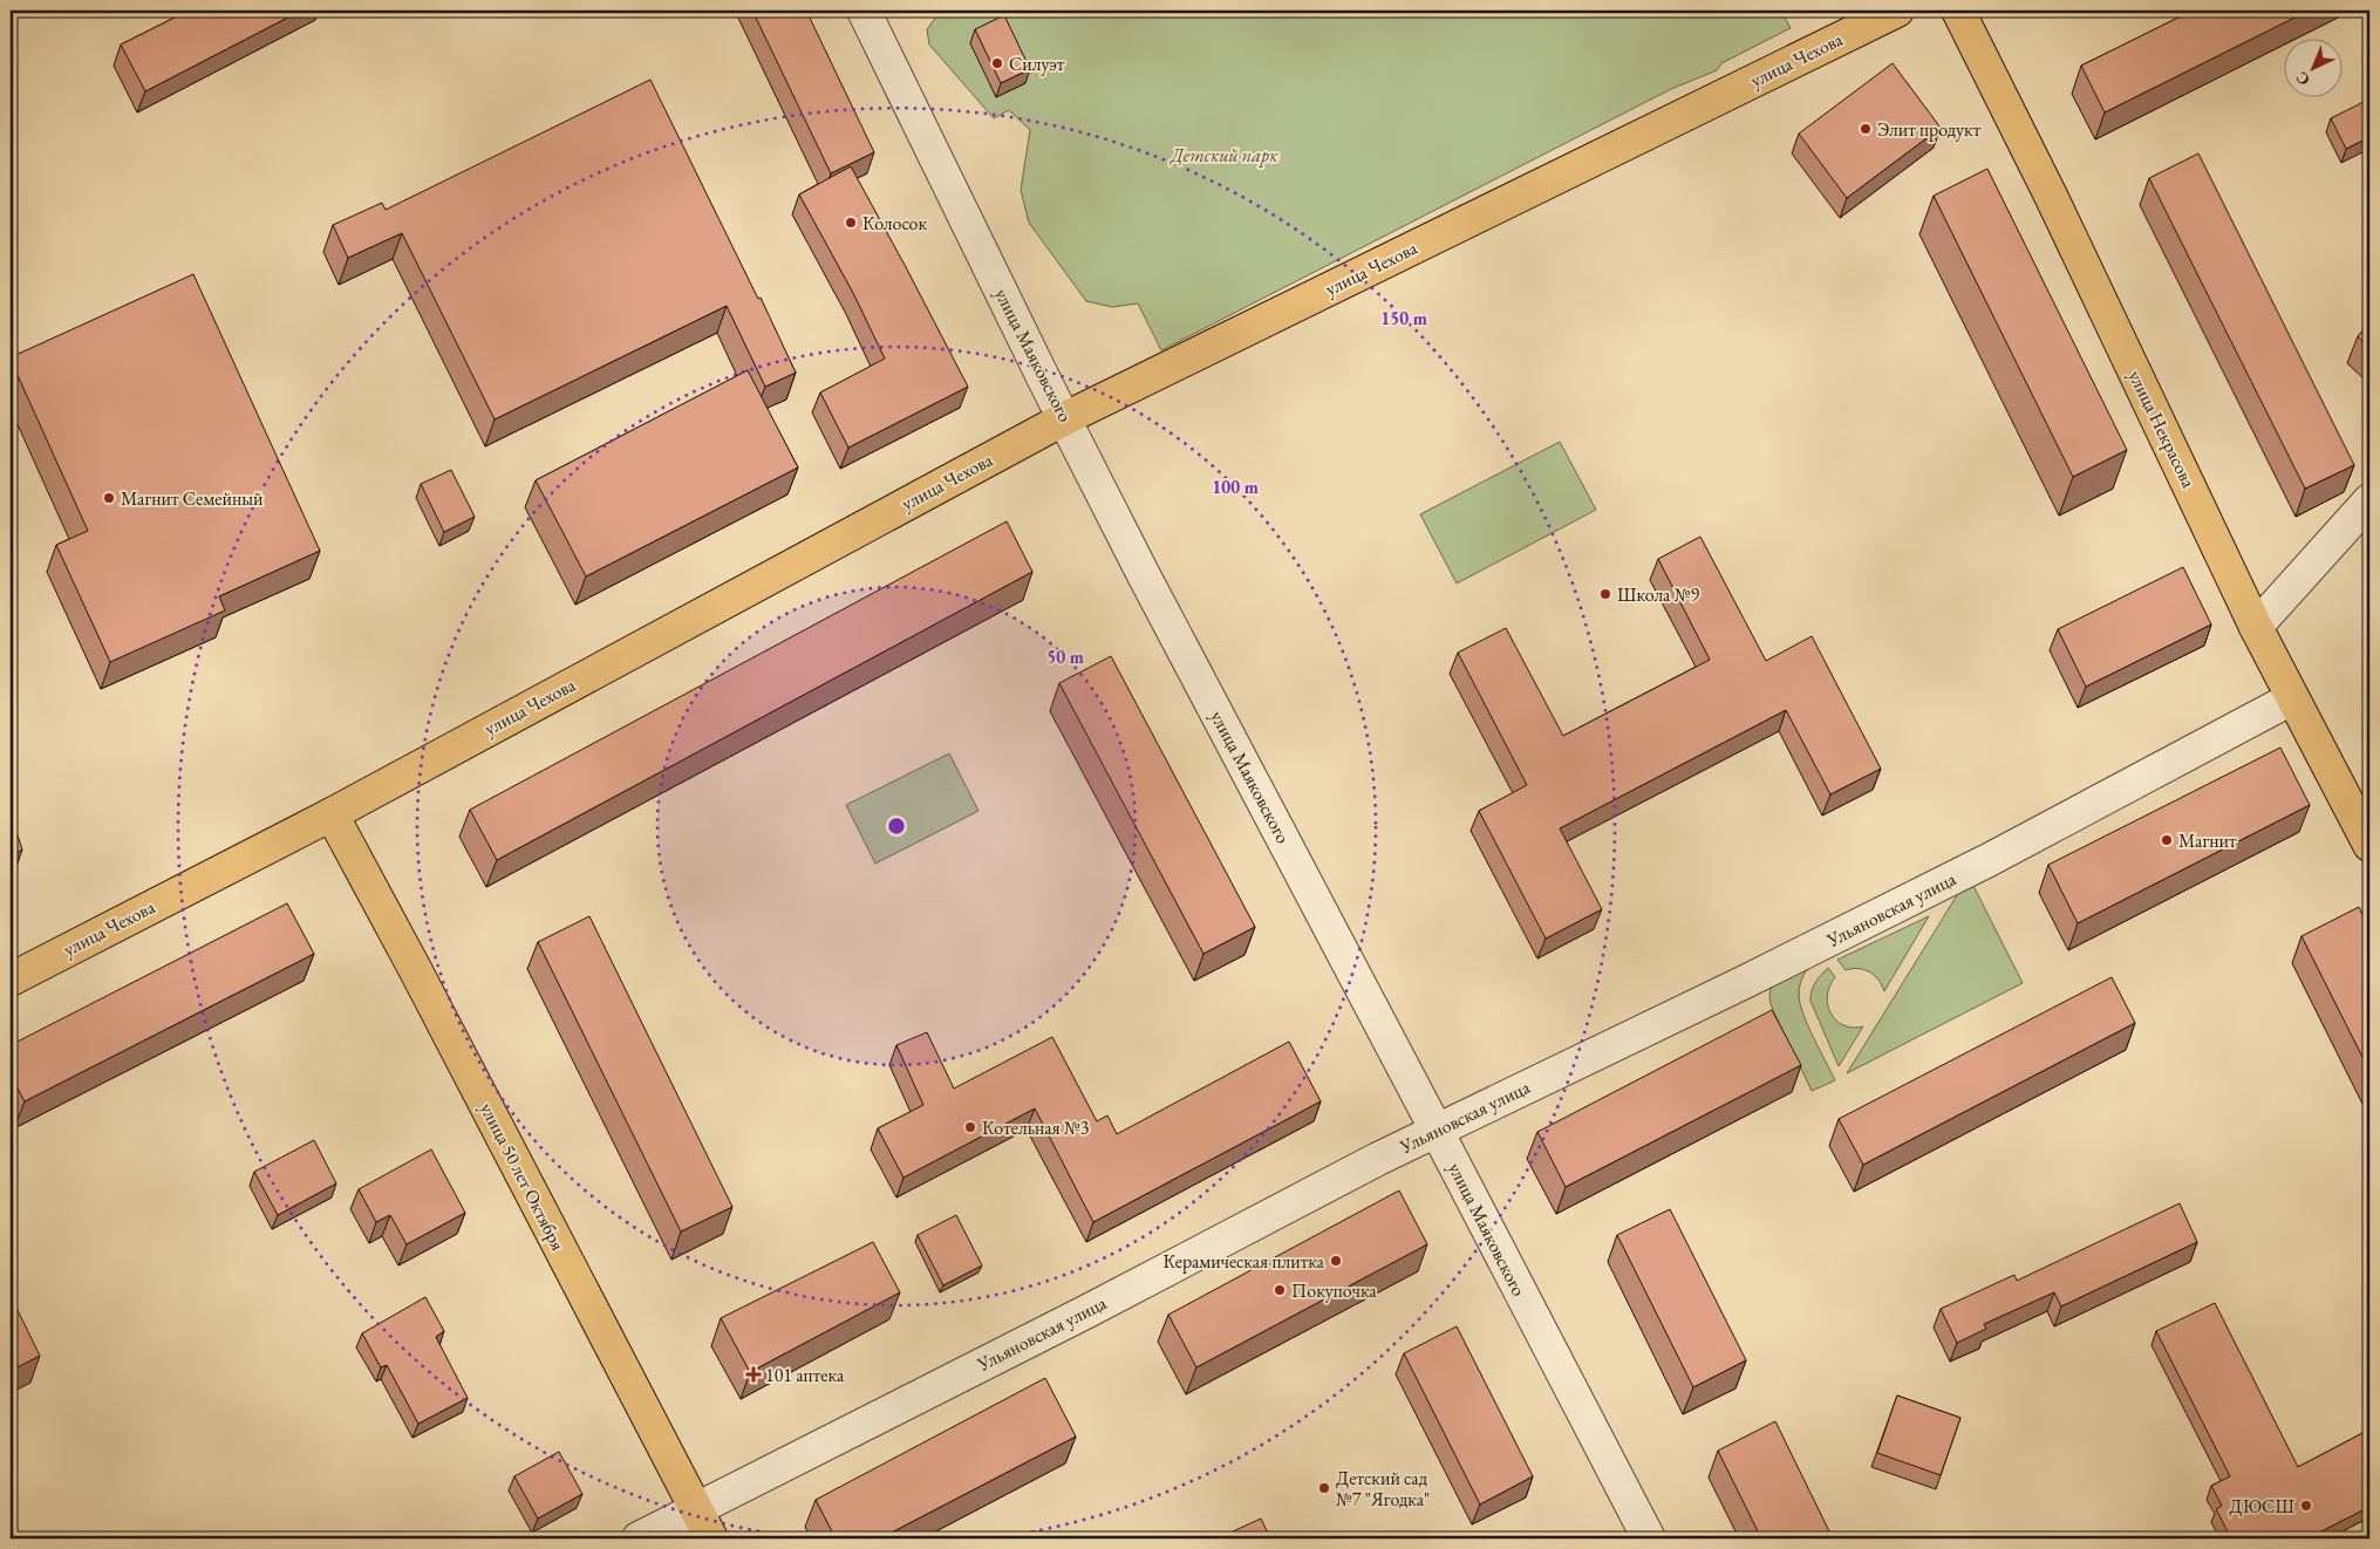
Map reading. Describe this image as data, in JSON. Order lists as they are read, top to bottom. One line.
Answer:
{"streets":{"main road":["улица Чехова","улица Некрасова","улица 50 лет Октября"],"street":["улица Маяковского","Ульяновская улица"]},"crossings":[["улица Чехова","улица Маяковского"],["улица Чехова","улица 50 лет Октября"],["улица Маяковского","Ульяновская улица"],["улица Некрасова","Ульяновская улица"],["Ульяновская улица","улица 50 лет Октября"]],"parks":["Детский парк"],"places":{"other":["Силуэт","Элит продукт","Колосок","Магнит Семейный","Школа №9","Магнит","Котельная №3","Керамическая плитка","Покупочка","Детский сад №7 \"Ягодка\"","ДЮСШ"],"health":["101 аптека"]},"north":"bottom left","rings":["150 m","100 m","50 m"]}
